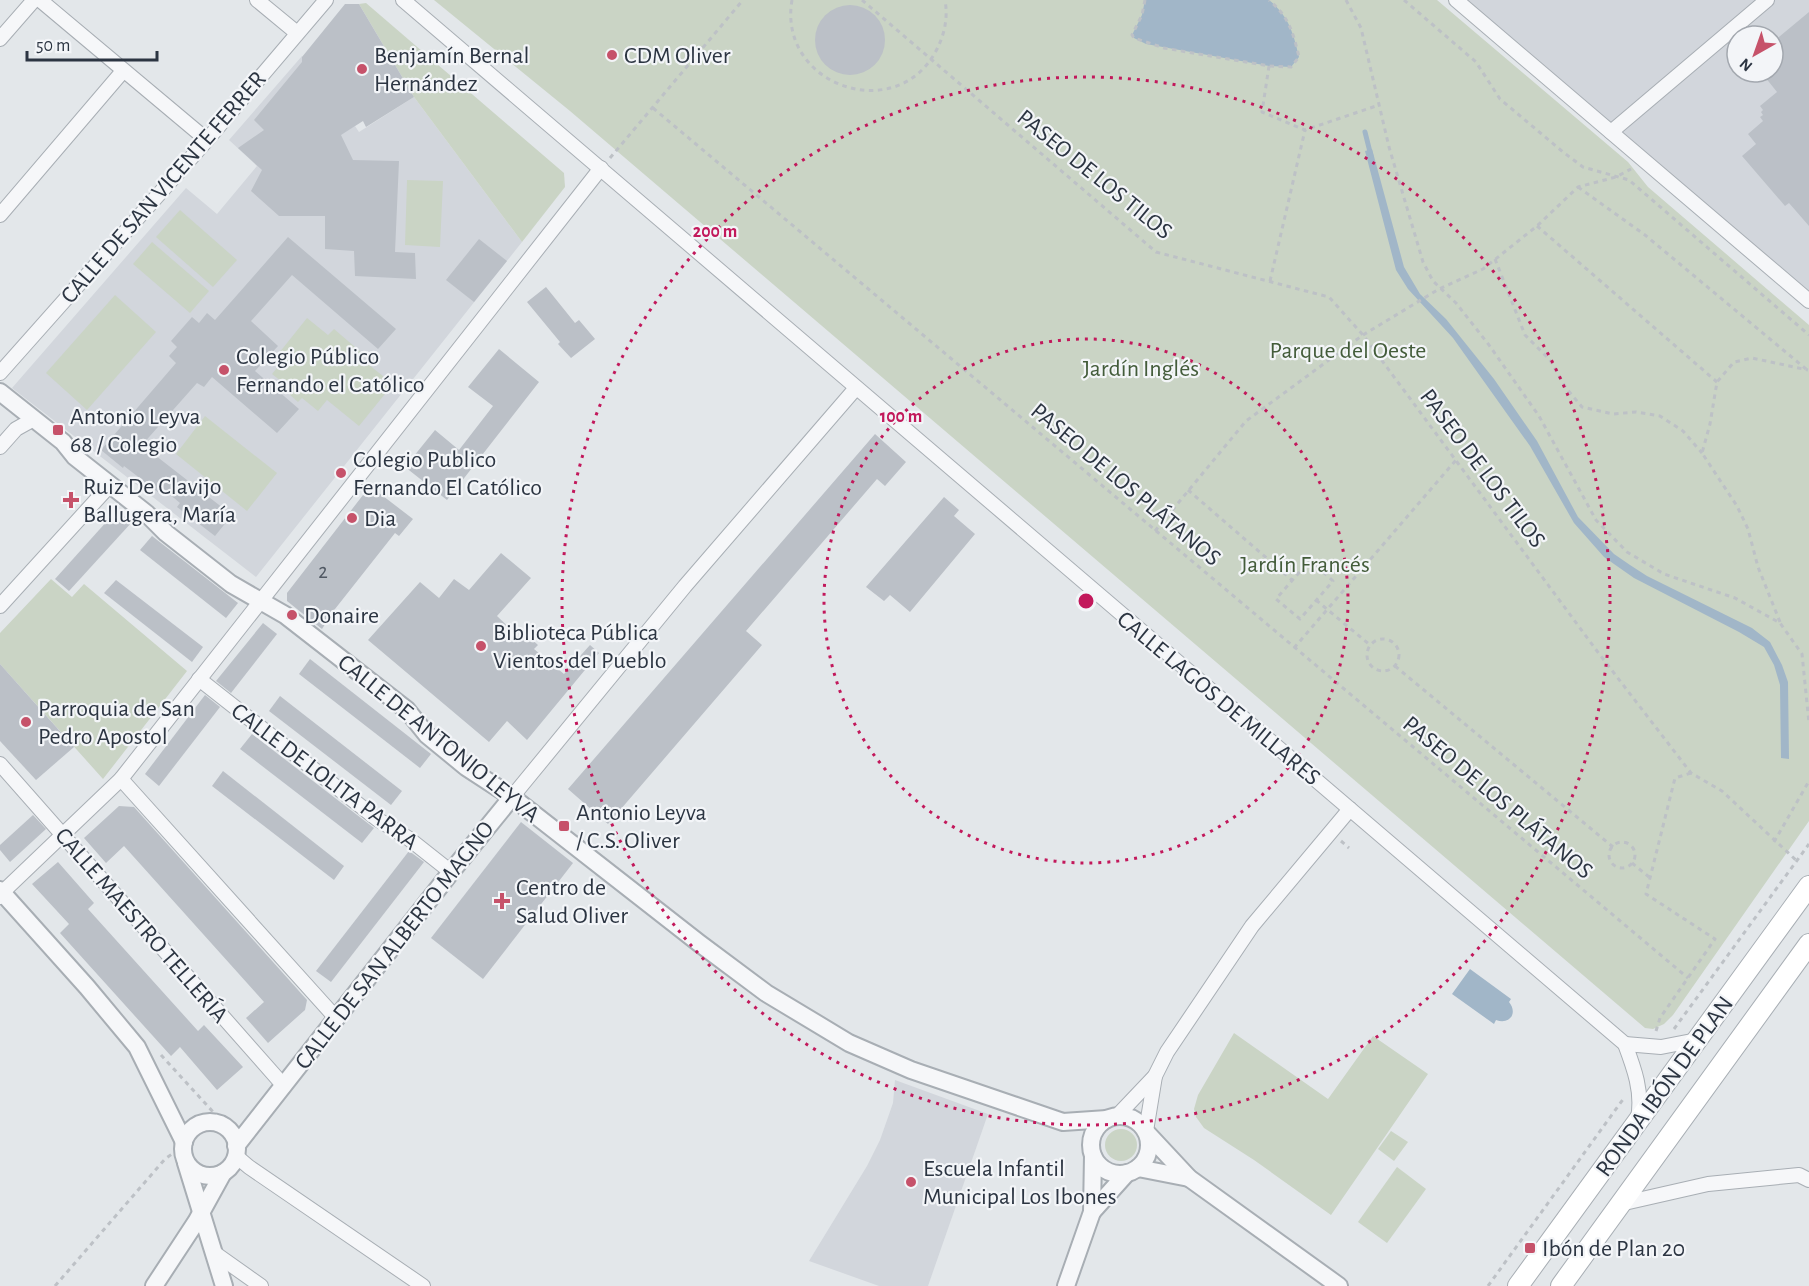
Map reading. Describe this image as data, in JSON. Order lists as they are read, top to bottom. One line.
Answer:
{"streets":{"main road":["RONDA IBÓN DE PLAN"],"street":["CALLE DE SAN VICENTE FERRER","CALLE LAGOS DE MILLARES","CALLE DE ANTONIO LEYVA","CALLE DE LOLITA PARRA","CALLE MAESTRO TELLERÍA","CALLE DE SAN ALBERTO MAGNO"],"path":["PASEO DE LOS TILOS","PASEO DE LOS PLÁTANOS"]},"crossings":[["CALLE LAGOS DE MILLARES","CALLE DE SAN ALBERTO MAGNO"],["CALLE DE ANTONIO LEYVA","CALLE DE SAN ALBERTO MAGNO"],["CALLE DE LOLITA PARRA","CALLE DE SAN ALBERTO MAGNO"],["CALLE MAESTRO TELLERÍA","CALLE DE SAN ALBERTO MAGNO"]],"parks":["Parque del Oeste","Jardín Inglés","Jardín Francés"],"places":{"other":["CDM Oliver","Benjamín Bernal Hernández","Colegio Público Fernando el Católico","Colegio Publico Fernando El Católico","Dia","Donaire","Biblioteca Pública Vientos del Pueblo","Parroquia de San Pedro Apostol","Escuela Infantil Municipal Los Ibones"],"transit":["Antonio Leyva 68 / Colegio","Antonio Leyva / C.S. Oliver","Ibón de Plan 20"],"health":["Ruiz De Clavijo Ballugera, María","Centro de Salud Oliver"]},"house_numbers":["2"],"scale_bar":"50 m","north":"bottom left","rings":["200 m","100 m"]}
